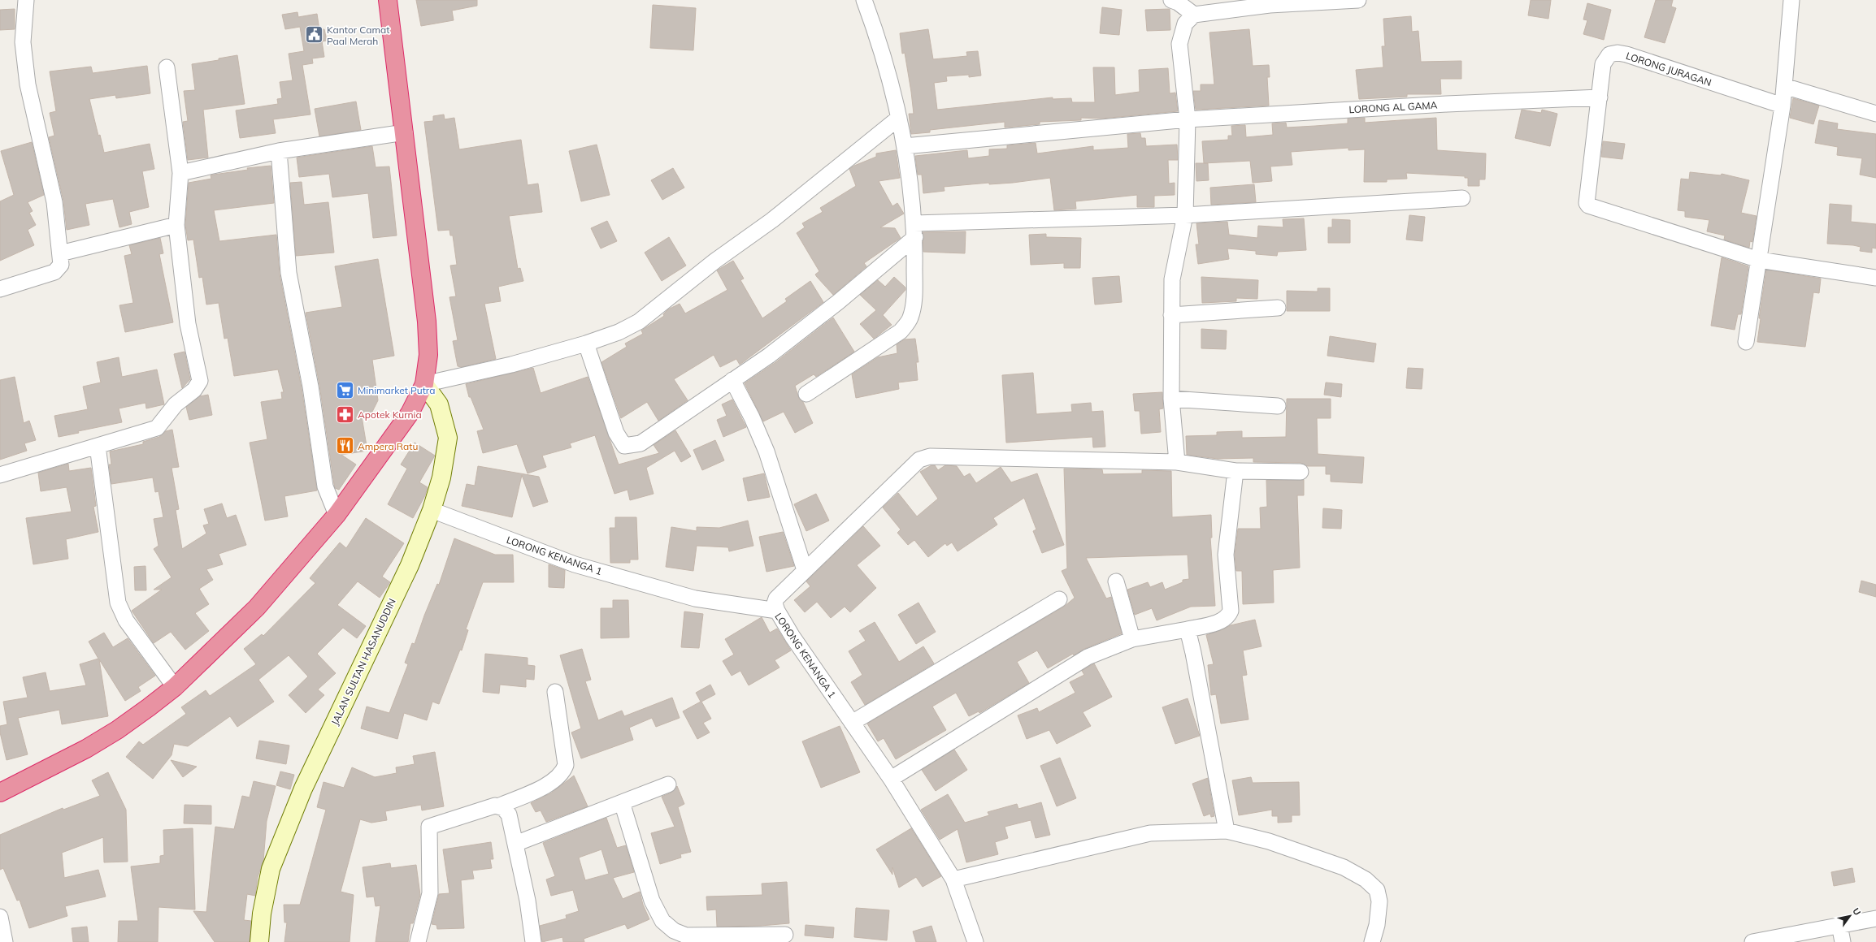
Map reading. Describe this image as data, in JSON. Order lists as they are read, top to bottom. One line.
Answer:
{"streets":{"street":["LORONG JURAGAN","LORONG AL GAMA","LORONG KENANGA 1","JALAN SULTAN HASANUDDIN"]},"crossings":[["LORONG JURAGAN","LORONG AL GAMA"],["LORONG KENANGA 1","JALAN SULTAN HASANUDDIN"]],"places":{"public building":["Kantor Camat Paal Merah"],"supermarket":["Minimarket Putra"],"pharmacy":["Apotek Kurnia"],"restaurant":["Ampera Ratu"]},"north":"top right"}
